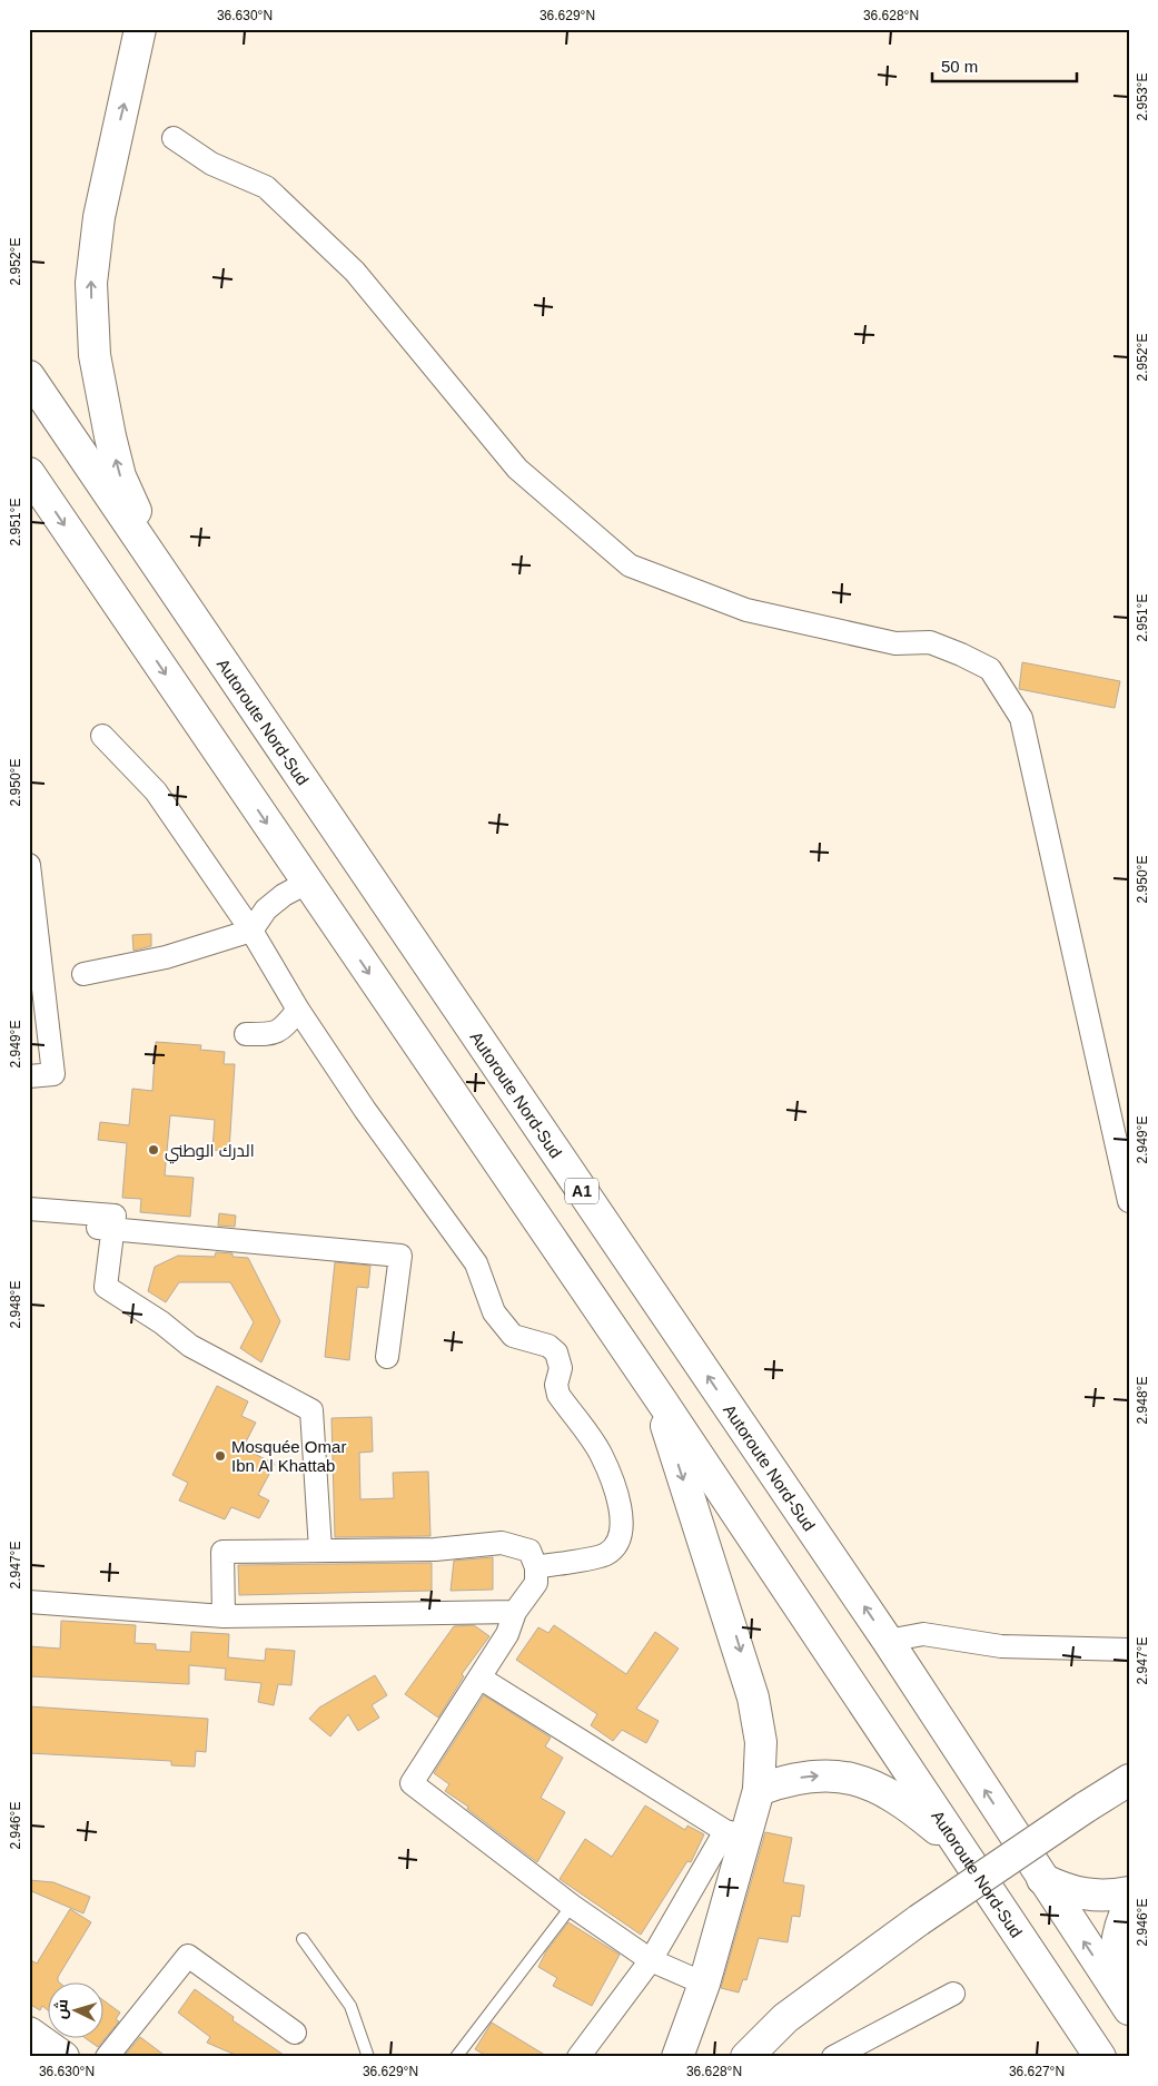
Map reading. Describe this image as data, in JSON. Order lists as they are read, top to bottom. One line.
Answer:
{"streets":{"main road":["Autoroute Nord-Sud","A1"]},"places":["الدرك الوطني","Mosquée Omar Ibn Al Khattab"],"scale_bar":"50 m","north":"left","coordinates":["36.630°N","36.629°N","36.628°N","2.953°E","2.952°E","2.951°E","2.950°E","2.949°E","2.948°E","2.947°E","2.946°E","36.627°N"]}
